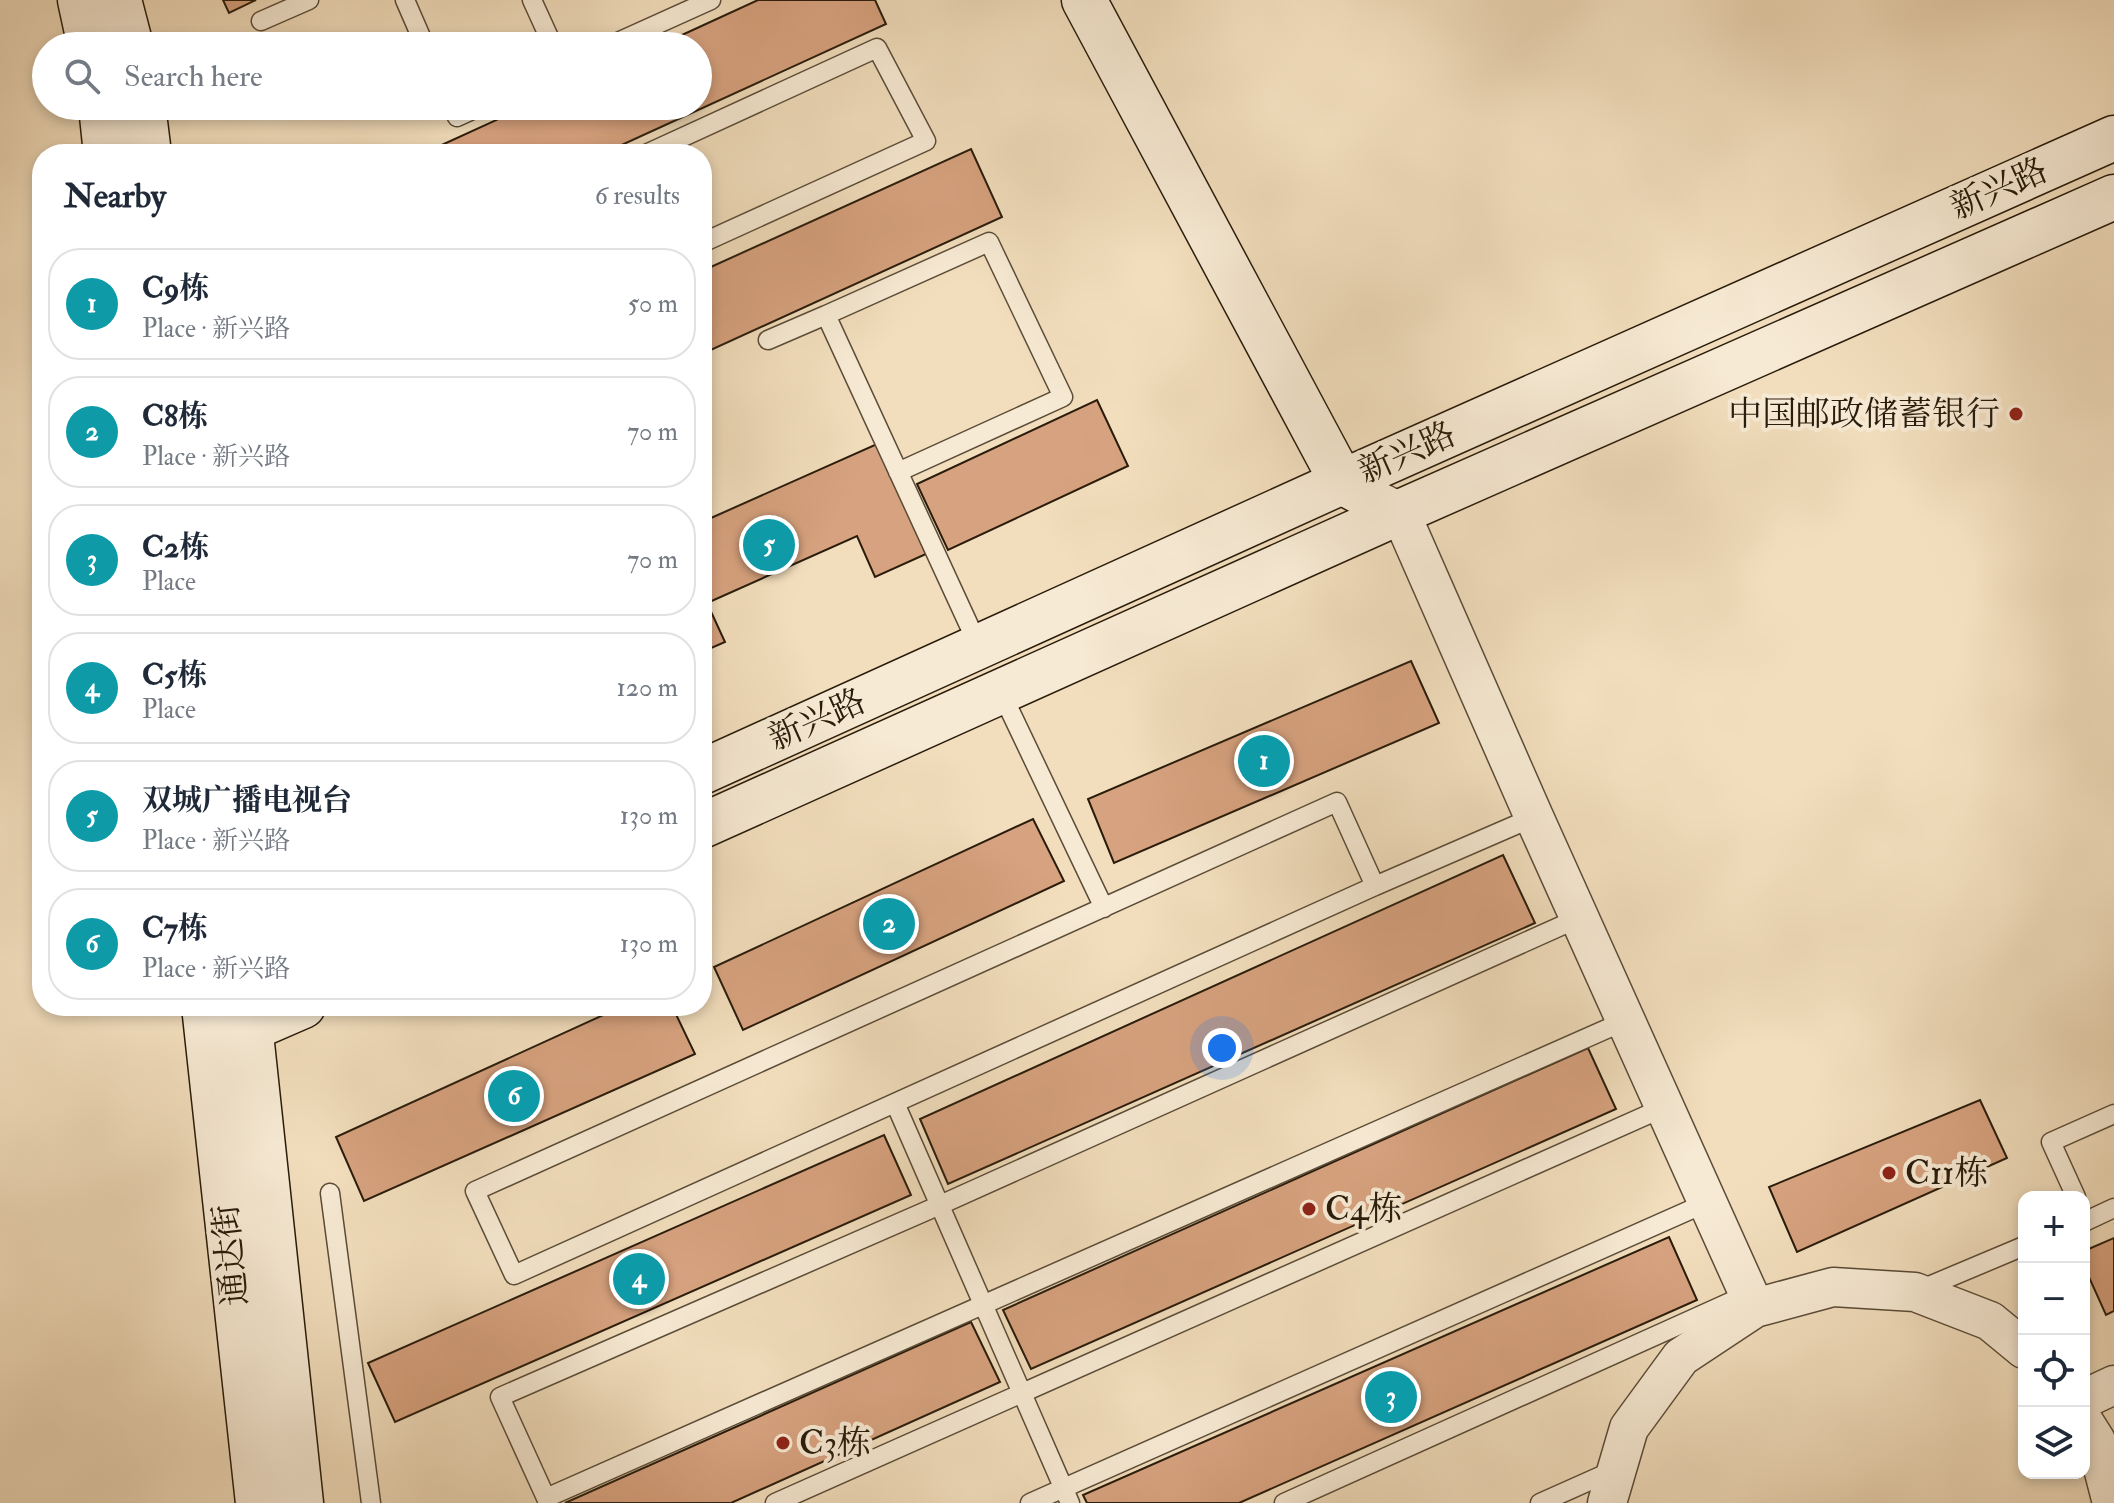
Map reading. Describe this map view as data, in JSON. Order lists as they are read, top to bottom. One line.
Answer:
{"streets":{"main road":["新兴路","通达街"]},"places":["中国邮政储蓄银行","C11栋","C4栋","C3栋"],"page":{"search":"Search here","heading":["Nearby","6 results"],"list":[{"mark":"1","name":"C9栋","note":"Place · 新兴路","value":"50 m"},{"mark":"2","name":"C8栋","note":"Place · 新兴路","value":"70 m"},{"mark":"3","name":"C2栋","note":"Place","value":"70 m"},{"mark":"4","name":"C5栋","note":"Place","value":"120 m"},{"mark":"5","name":"双城广播电视台","note":"Place · 新兴路","value":"130 m"},{"mark":"6","name":"C7栋","note":"Place · 新兴路","value":"130 m"}],"pins":["5","1","2","6","4","3"],"map_buttons":["+","−"]}}
